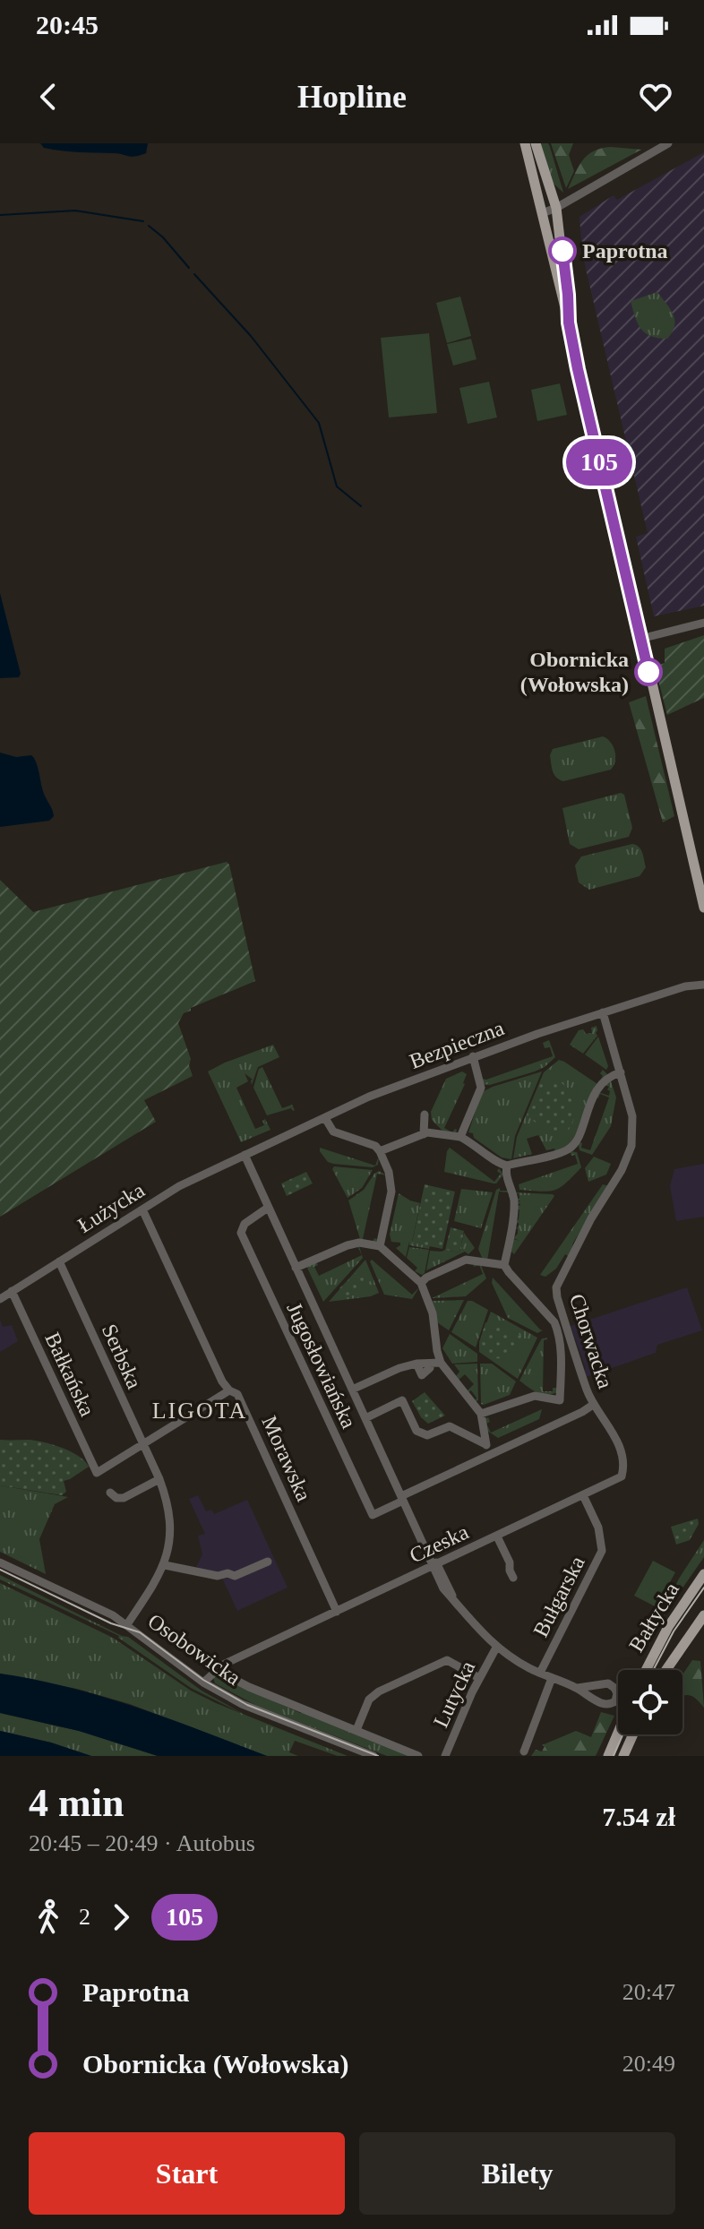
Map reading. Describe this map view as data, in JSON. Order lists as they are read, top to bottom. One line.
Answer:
{"streets":{"main road":["Bałtycka"],"street":["Bezpieczna","Łużycka","Chorwacka","Serbska","Jugosłowiańska","Bałkańska","Morawska","Czeska","Bułgarska","Osobowicka","Lutycka"]},"crossings":[["Bezpieczna","Łużycka"],["Bezpieczna","Chorwacka"],["Bezpieczna","Jugosłowiańska"],["Łużycka","Serbska"],["Łużycka","Jugosłowiańska"],["Łużycka","Bałkańska"],["Łużycka","Morawska"],["Chorwacka","Jugosłowiańska"],["Chorwacka","Czeska"],["Serbska","Bałkańska"],["Serbska","Osobowicka"],["Jugosłowiańska","Czeska"],["Jugosłowiańska","Bułgarska"],["Jugosłowiańska","Lutycka"],["Morawska","Czeska"],["Czeska","Bułgarska"],["Czeska","Osobowicka"]],"districts":["LIGOTA"],"places":["Paprotna","Obornicka (Wołowska)"],"lines":["bus line 105"],"page":{"status":"20:45","header":"Hopline","on_map":"105","heading":["4 min","20:45 – 20:49 · Autobus","7.54 zł"],"legs":["2","105"],"list":[{"name":"Paprotna","value":"20:47"},{"name":"Obornicka (Wołowska)","value":"20:49"}],"buttons":["Start","Bilety"]}}
